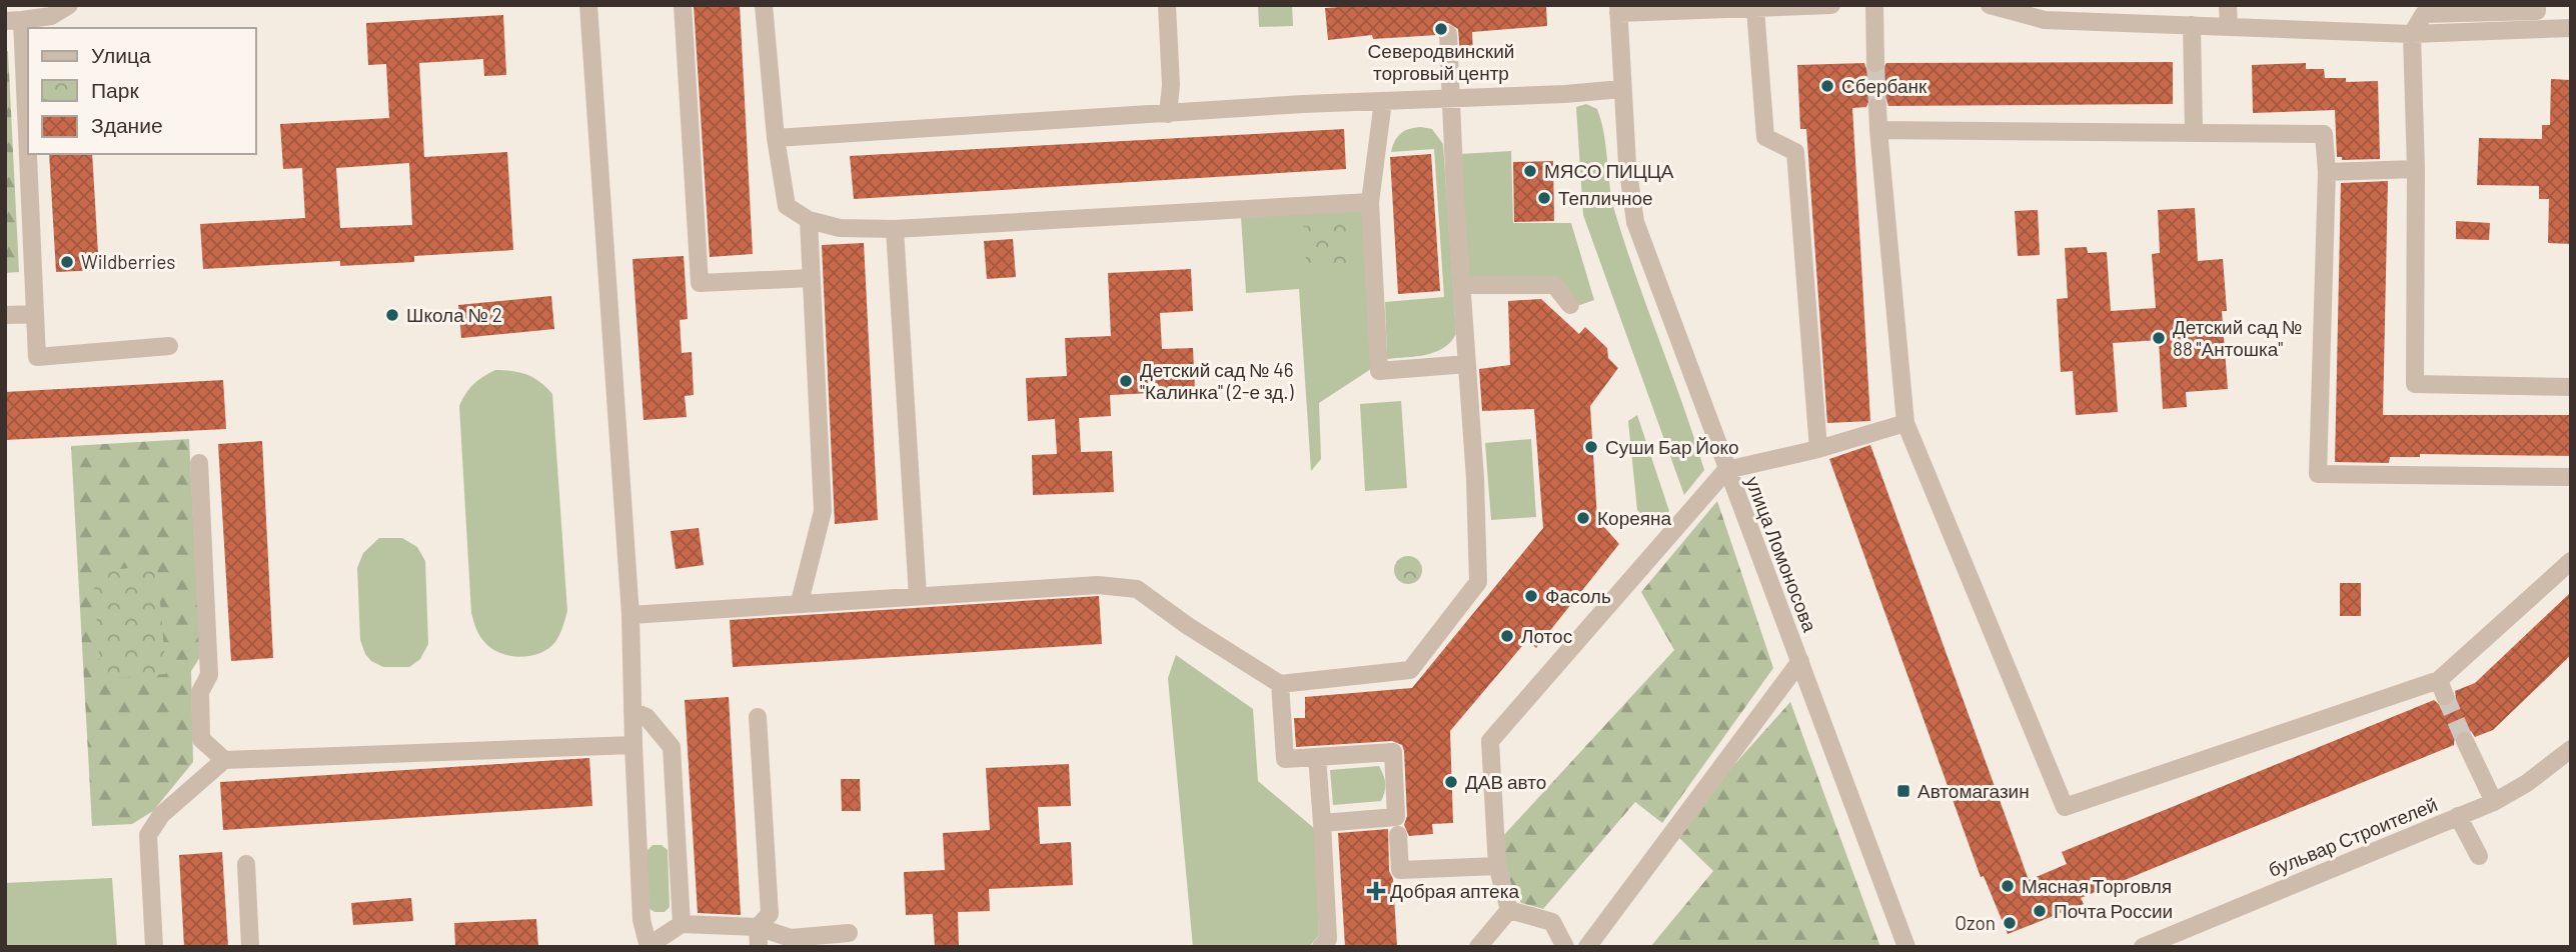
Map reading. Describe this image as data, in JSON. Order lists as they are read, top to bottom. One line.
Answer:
{"streets":{"street":["улица Ломоносова","бульвар Строителей"]},"places":{"other":["Северодвинский торговый центр","Сбербанк","МЯСО ПИЦЦА","Тепличное","Wildberries","Школа № 2","Детский сад № 88 \"Антошка\"","Детский сад № 46 \"Калинка\" (2-е зд.)","Суши Бар Йоко","Кореяна","Фасоль","Лотос","ДАВ авто","Мясная Торговля","Почта России","Ozon"],"transit":["Автомагазин"],"health":["Добрая аптека"]},"legend":["Улица","Парк","Здание"]}
